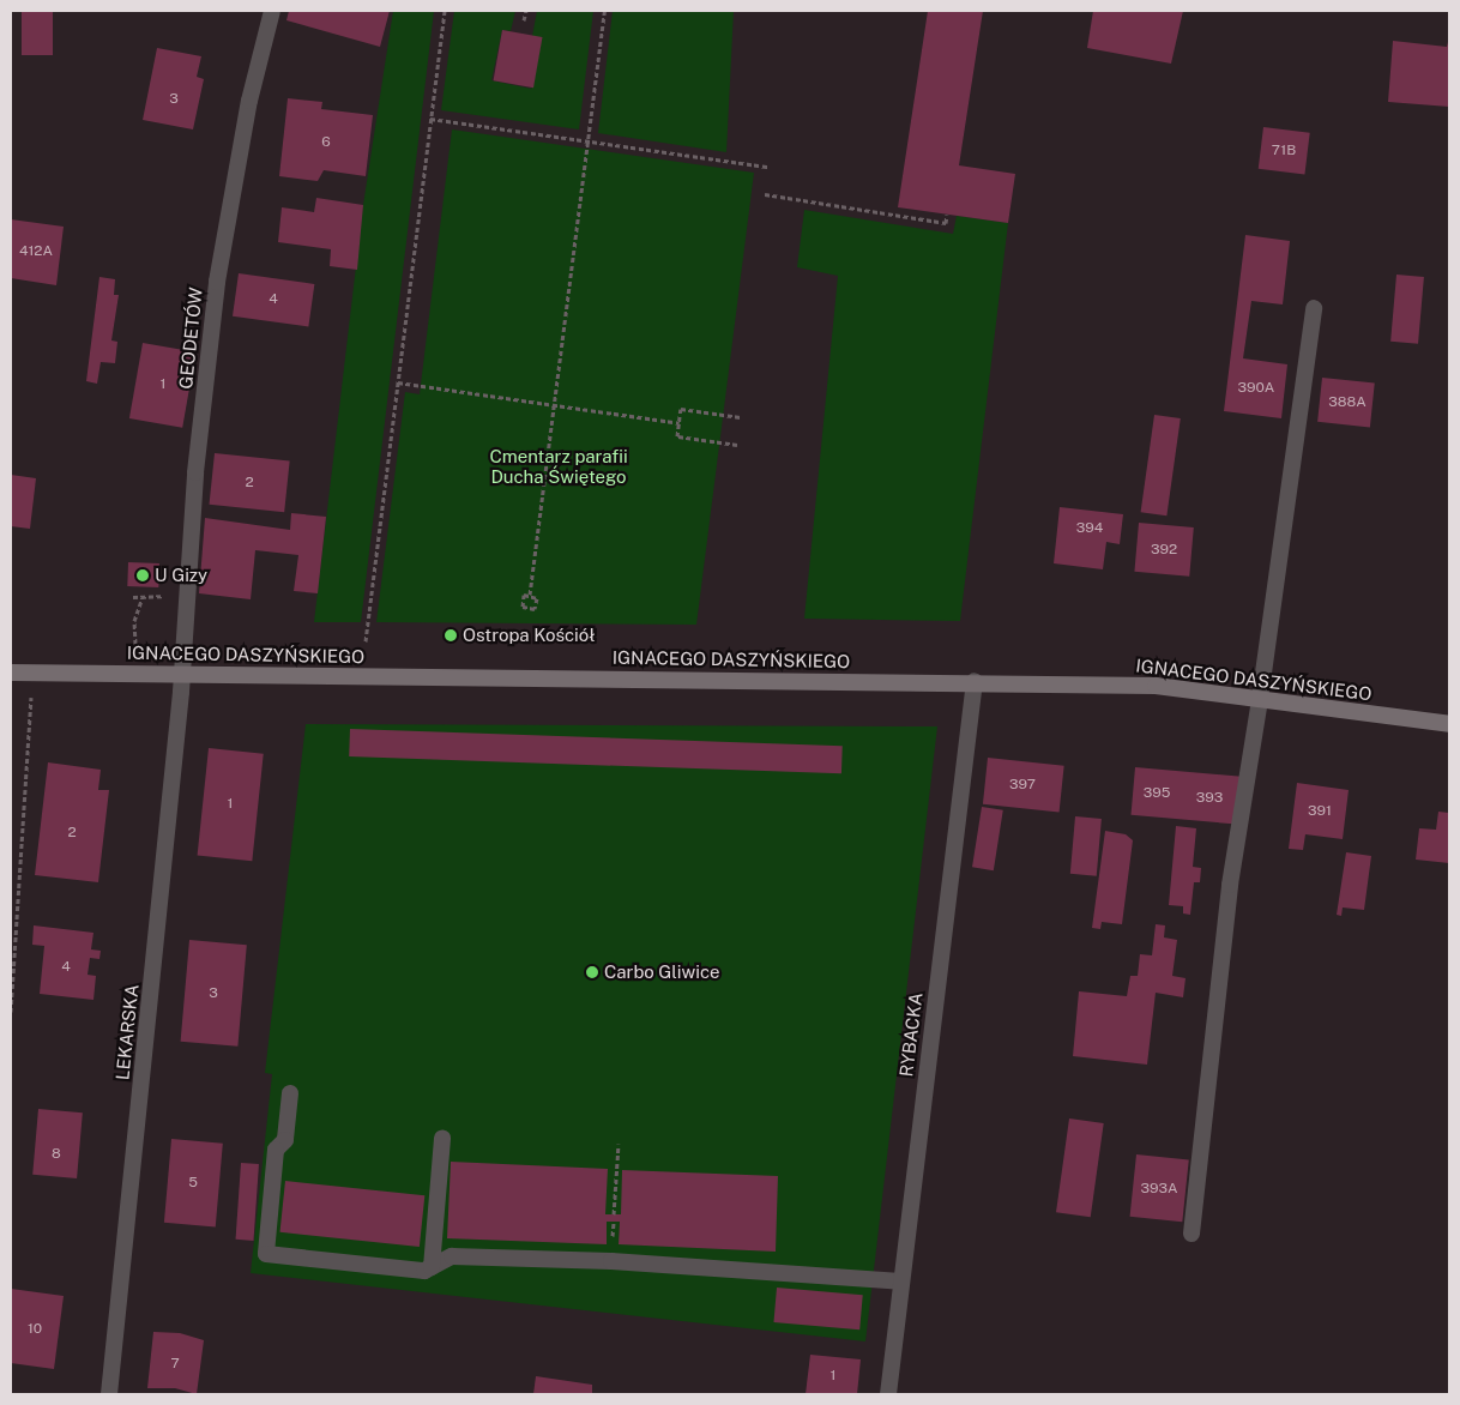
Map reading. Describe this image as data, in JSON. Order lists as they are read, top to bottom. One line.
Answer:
{"streets":{"main road":["IGNACEGO DASZYŃSKIEGO"],"street":["GEODETÓW","LEKARSKA","RYBACKA"]},"crossings":[["GEODETÓW","IGNACEGO DASZYŃSKIEGO"],["GEODETÓW","LEKARSKA"],["IGNACEGO DASZYŃSKIEGO","LEKARSKA"],["IGNACEGO DASZYŃSKIEGO","RYBACKA"]],"parks":["Cmentarz parafii Ducha Świętego"],"places":["U Gizy","Ostropa Kościół","Carbo Gliwice"],"house_numbers":["3","6","71B","412A","4","1","390A","388A","2","394","392","397","395","393","1","391","2","4","3","8","5","393A","10","7","1"]}
